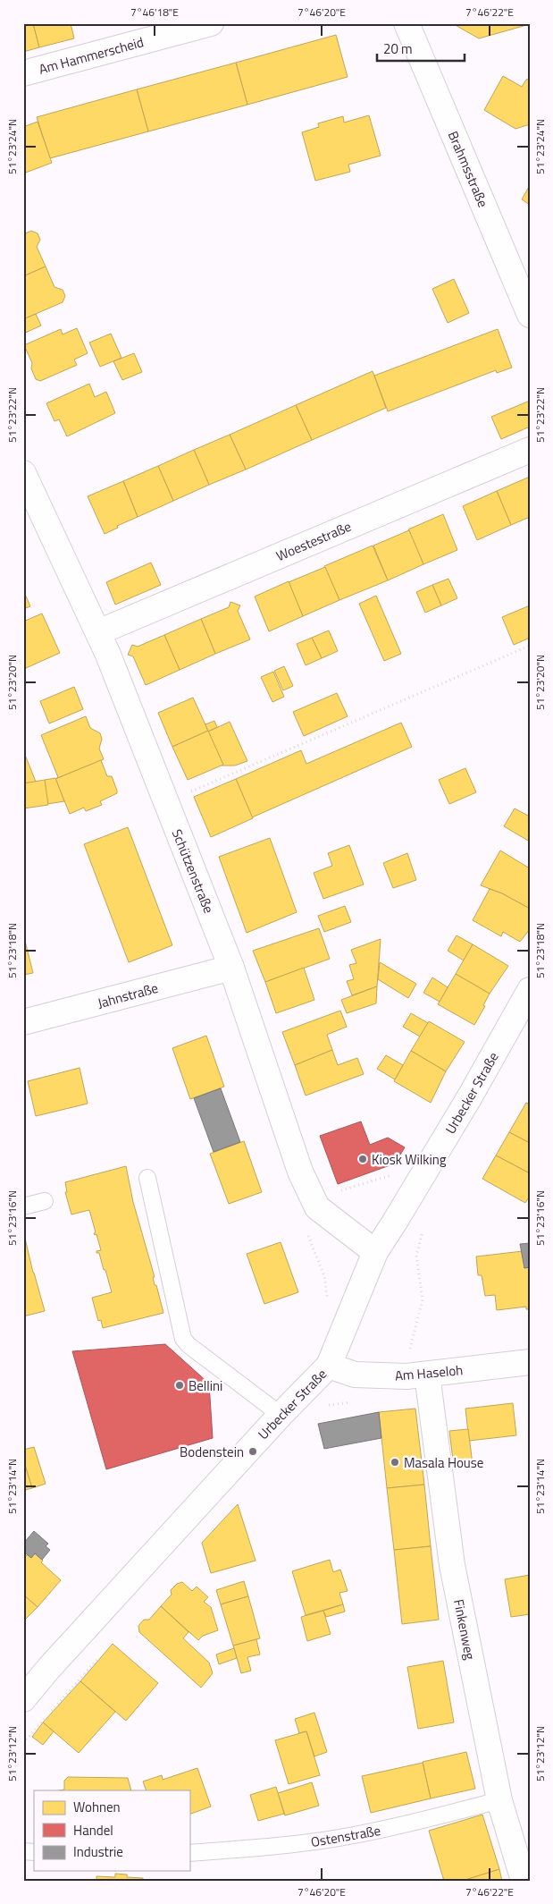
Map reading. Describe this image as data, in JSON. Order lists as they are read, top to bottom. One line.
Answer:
{"streets":{"street":["Am Hammerscheid","Brahmsstraße","Woestestraße","Schützenstraße","Jahnstraße","Urbecker Straße","Am Haseloh","Finkenweg"],"lane":["Ostenstraße"]},"crossings":[["Woestestraße","Schützenstraße"],["Schützenstraße","Jahnstraße"],["Schützenstraße","Urbecker Straße"],["Urbecker Straße","Am Haseloh"],["Am Haseloh","Finkenweg"],["Finkenweg","Ostenstraße"]],"places":["Kiosk Wilking","Bellini","Bodenstein","Masala House"],"legend":["Wohnen","Handel","Industrie"],"scale_bar":"20 m","coordinates":["7°46'18\"E","7°46'20\"E","7°46'22\"E","51°23'24\"N","51°23'22\"N","51°23'20\"N","51°23'18\"N","51°23'16\"N","51°23'14\"N","51°23'12\"N"]}
